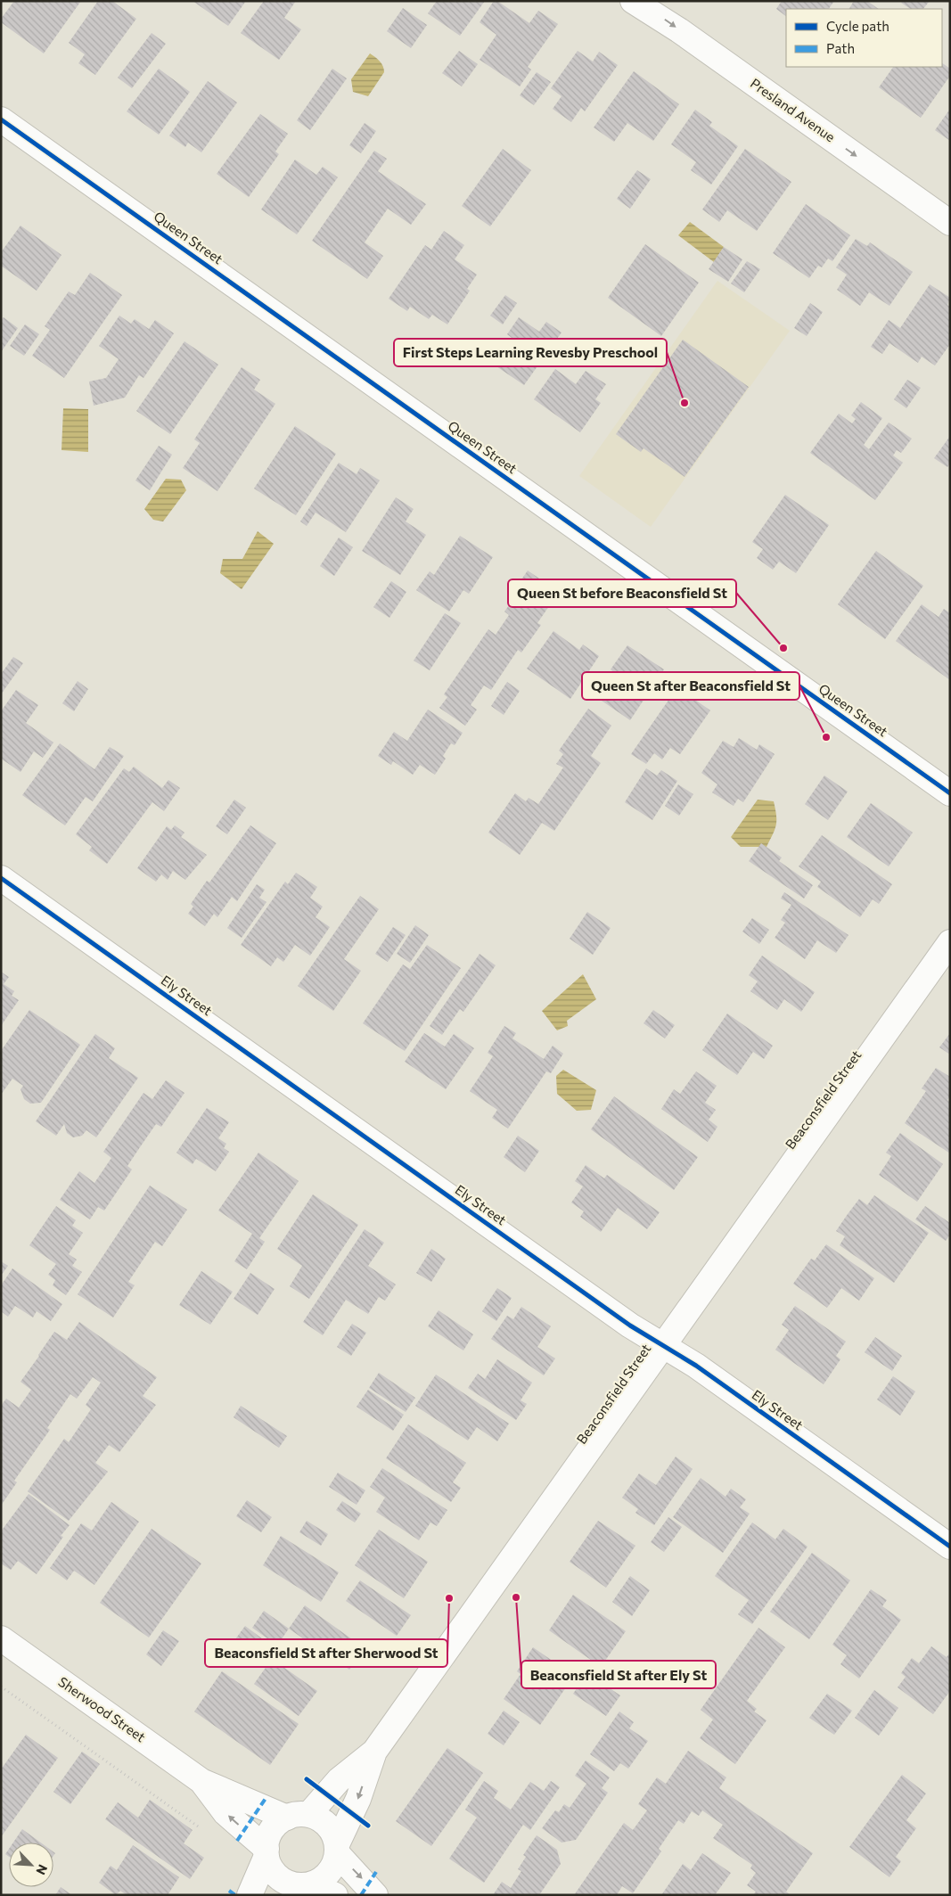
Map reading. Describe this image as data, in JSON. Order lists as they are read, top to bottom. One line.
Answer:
{"streets":{"street":["Presland Avenue","Queen Street","Ely Street","Beaconsfield Street","Sherwood Street"]},"crossings":[["Ely Street","Beaconsfield Street"],["Beaconsfield Street","Sherwood Street"]],"one_way":["Presland Avenue"],"places":["First Steps Learning Revesby Preschool","Queen St before Beaconsfield St","Queen St after Beaconsfield St","Beaconsfield St after Ely St","Beaconsfield St after Sherwood St"],"legend":["Cycle path","Path"],"north":"bottom right"}
